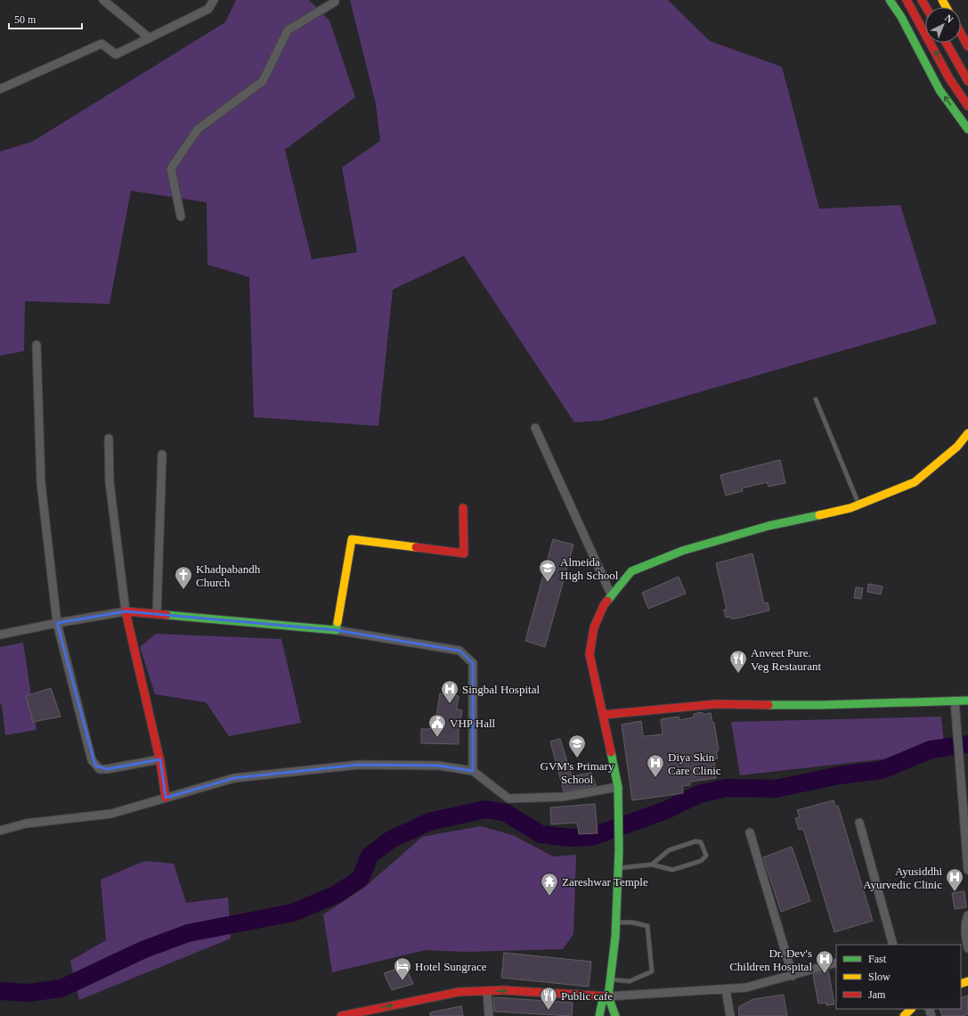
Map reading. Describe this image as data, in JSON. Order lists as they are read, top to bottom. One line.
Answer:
{"places":{"school or university":["Almeida High School","GVM's Primary School"],"church":["Khadpabandh Church"],"restaurant":["Anveet Pure. Veg Restaurant","Public cafe"],"hospital":["Singbal Hospital","Diya Skin Care Clinic","Ayusiddhi Ayurvedic Clinic","Dr. Dev's Children Hospital"],"public building":["VHP Hall"],"temple":["Zareshwar Temple"],"hotel":["Hotel Sungrace"]},"legend":["Fast","Slow","Jam"],"scale_bar":"50 m","north":"top right"}
